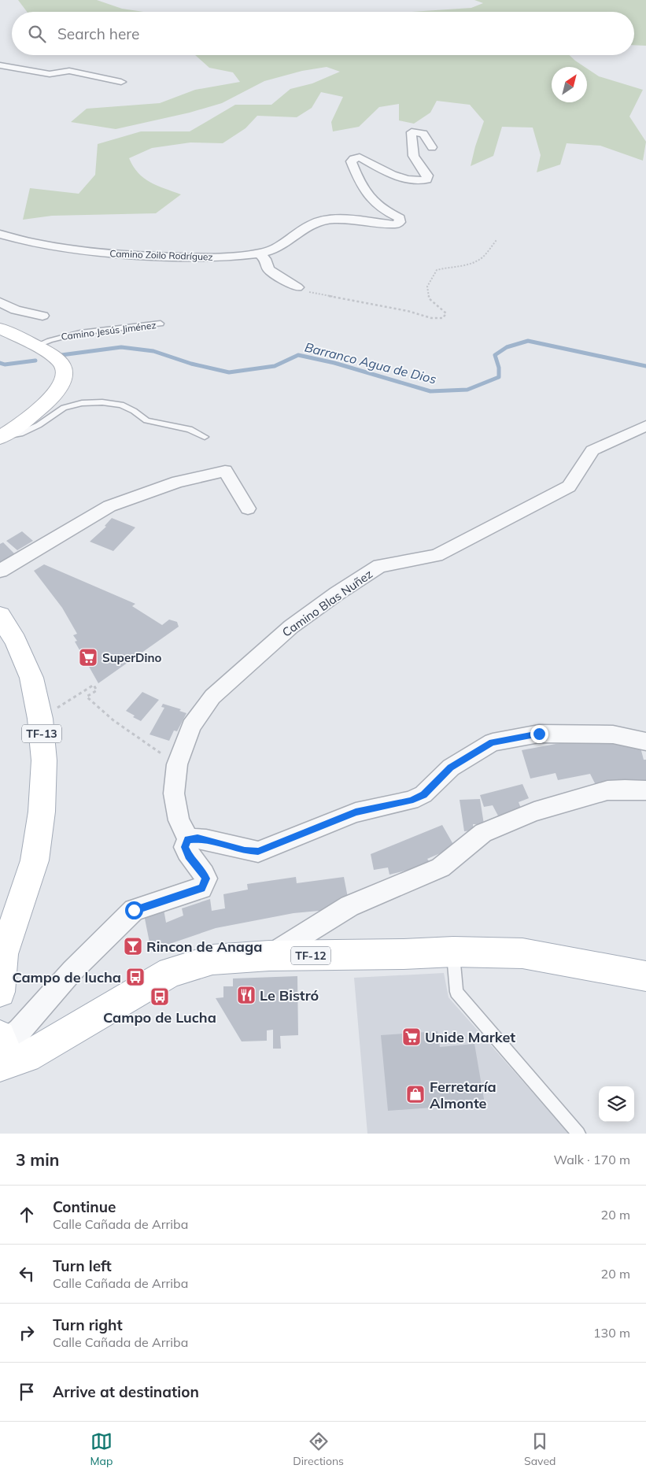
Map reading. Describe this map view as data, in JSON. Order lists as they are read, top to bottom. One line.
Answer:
{"streets":{"main road":["TF-13","TF-12"],"street":["Camino Zoilo Rodríguez","Camino Blas Nuñez"],"lane":["Camino Jesús Jiménez"]},"water":["Barranco Agua de Dios"],"places":{"supermarket":["SuperDino","Unide Market"],"bar":["Rincon de Anaga"],"bus stop":["Campo de lucha","Campo de Lucha"],"restaurant":["Le Bistró"],"shop":["Ferretaría Almonte"]},"north":"top right","page":{"search":"Search here","heading":["3 min","Walk · 170 m"],"list":[["Continue","Calle Cañada de Arriba","20 m"],["Turn left","Calle Cañada de Arriba","20 m"],["Turn right","Calle Cañada de Arriba","130 m"],"Arrive at destination"],"nav":["Map","Directions","Saved"]}}
